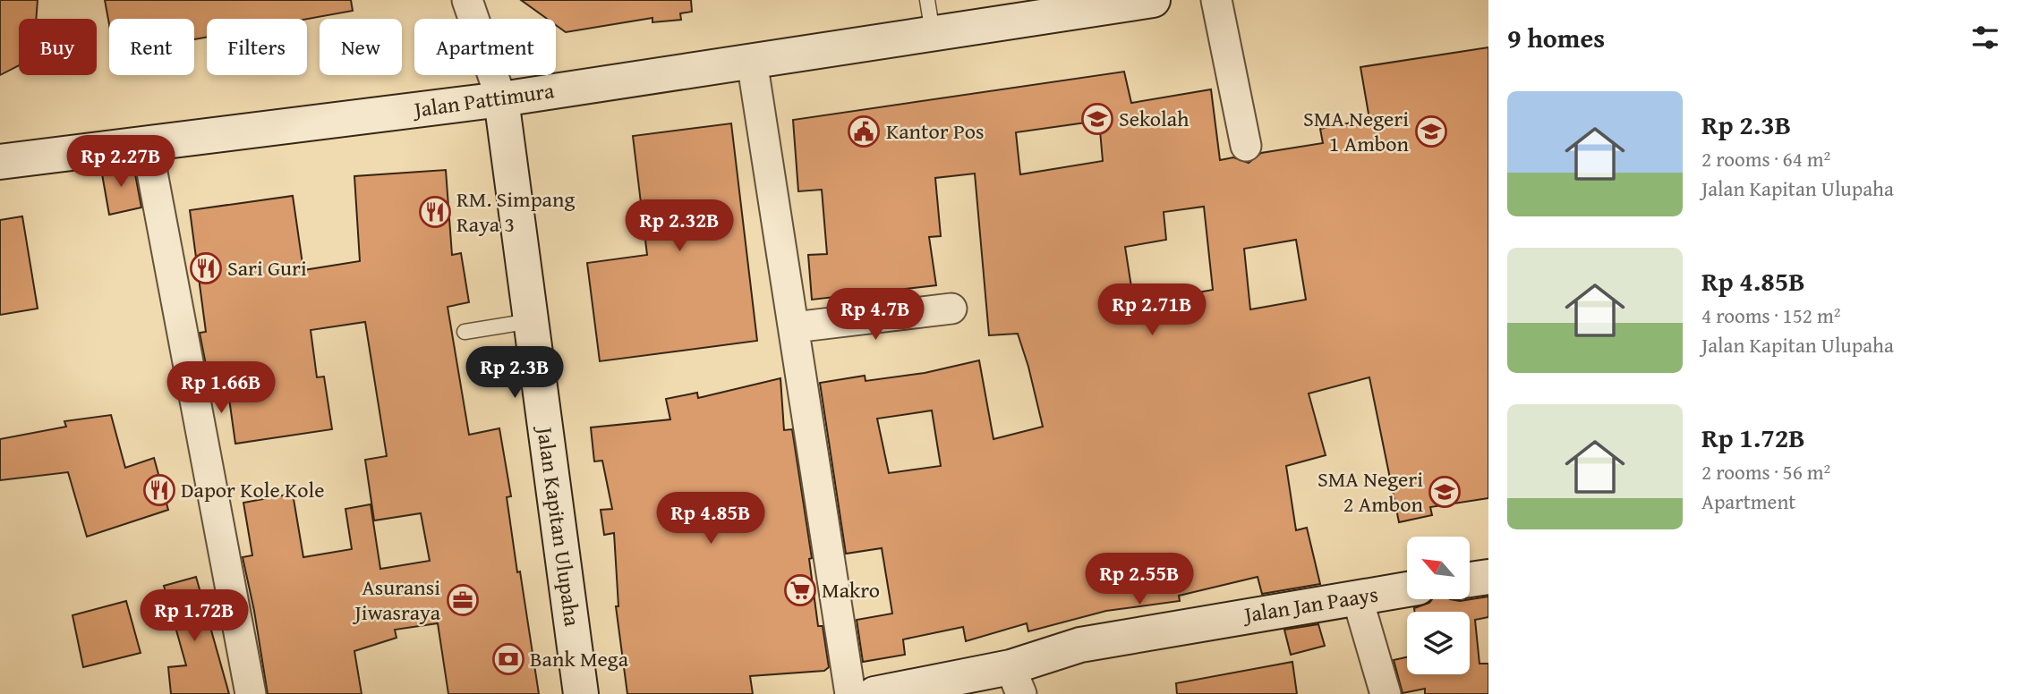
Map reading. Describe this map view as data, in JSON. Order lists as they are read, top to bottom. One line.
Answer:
{"streets":{"main road":["Jalan Pattimura","Jalan Kapitan Ulupaha","Jalan Jan Paays"]},"crossings":[["Jalan Pattimura","Jalan Kapitan Ulupaha"]],"places":{"school or university":["Sekolah","SMA Negeri 1 Ambon","SMA Negeri 2 Ambon"],"public building":["Kantor Pos"],"restaurant":["RM. Simpang Raya 3","Sari Guri","Dapor Kole Kole"],"supermarket":["Makro"],"office":["Asuransi Jiwasraya"],"bank":["Bank Mega"]},"north":"top left","page":{"heading":"9 homes","chip":["Buy","Rent","Filters","New","Apartment"],"list":[{"name":"Rp 2.3B","note":"2 rooms · 64 m² · Jalan Kapitan Ulupaha"},{"name":"Rp 4.85B","note":"4 rooms · 152 m² · Jalan Kapitan Ulupaha"},{"name":"Rp 1.72B","note":"2 rooms · 56 m² · Apartment"}],"price":["Rp 2.27B","Rp 2.32B","Rp 2.71B","Rp 4.7B","Rp 2.3B","Rp 1.66B","Rp 4.85B","Rp 2.55B","Rp 1.72B"]}}
